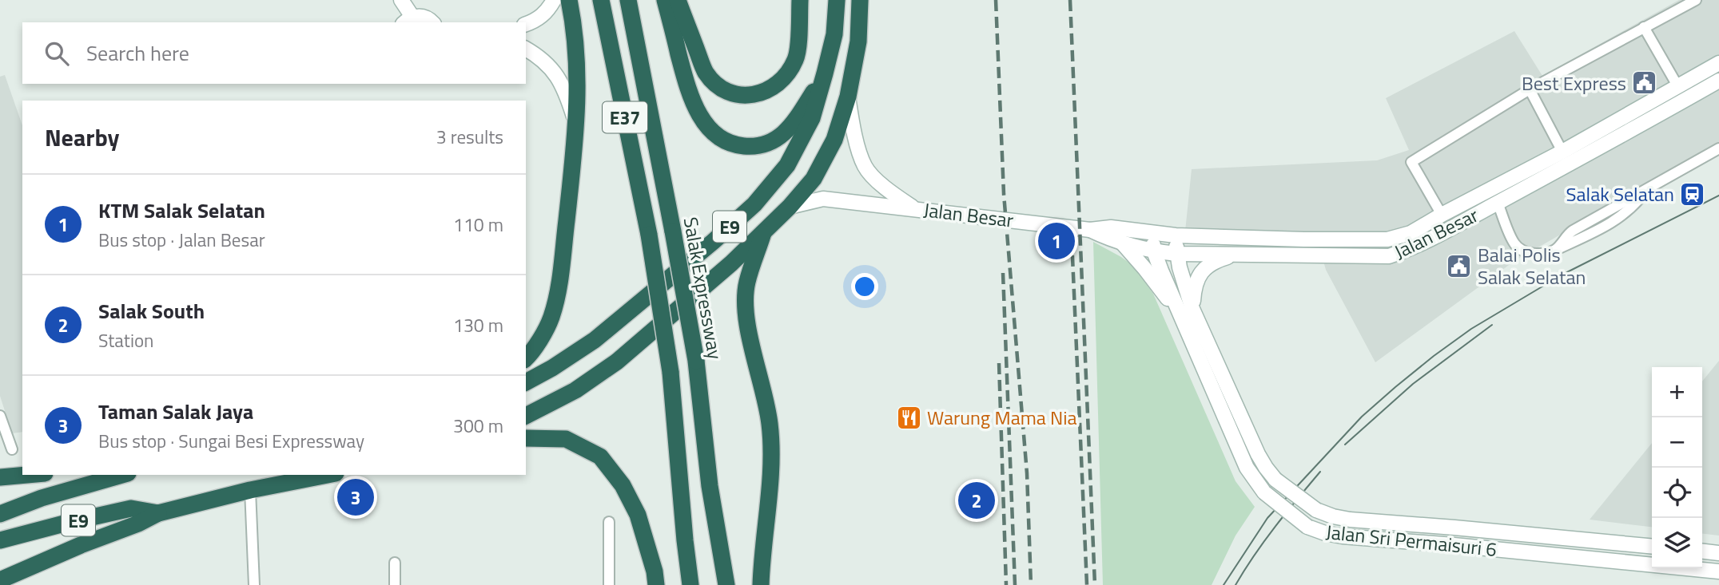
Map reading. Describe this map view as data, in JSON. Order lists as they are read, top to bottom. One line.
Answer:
{"streets":{"highway":["E37","E9","Salak Expressway"],"street":["Jalan Besar","Jalan Sri Permaisuri 6"]},"crossings":[["Jalan Besar","E9"],["Jalan Besar","Jalan Sri Permaisuri 6"]],"places":{"public building":["Best Express","Balai Polis Salak Selatan"],"station":["Salak Selatan"],"restaurant":["Warung Mama Nia"]},"page":{"search":"Search here","heading":["Nearby","3 results"],"list":[{"mark":"1","name":"KTM Salak Selatan","note":"Bus stop · Jalan Besar","value":"110 m"},{"mark":"2","name":"Salak South","note":"Station","value":"130 m"},{"mark":"3","name":"Taman Salak Jaya","note":"Bus stop · Sungai Besi Expressway","value":"300 m"}],"pins":["1","3","2"],"map_buttons":["+","−"]}}
